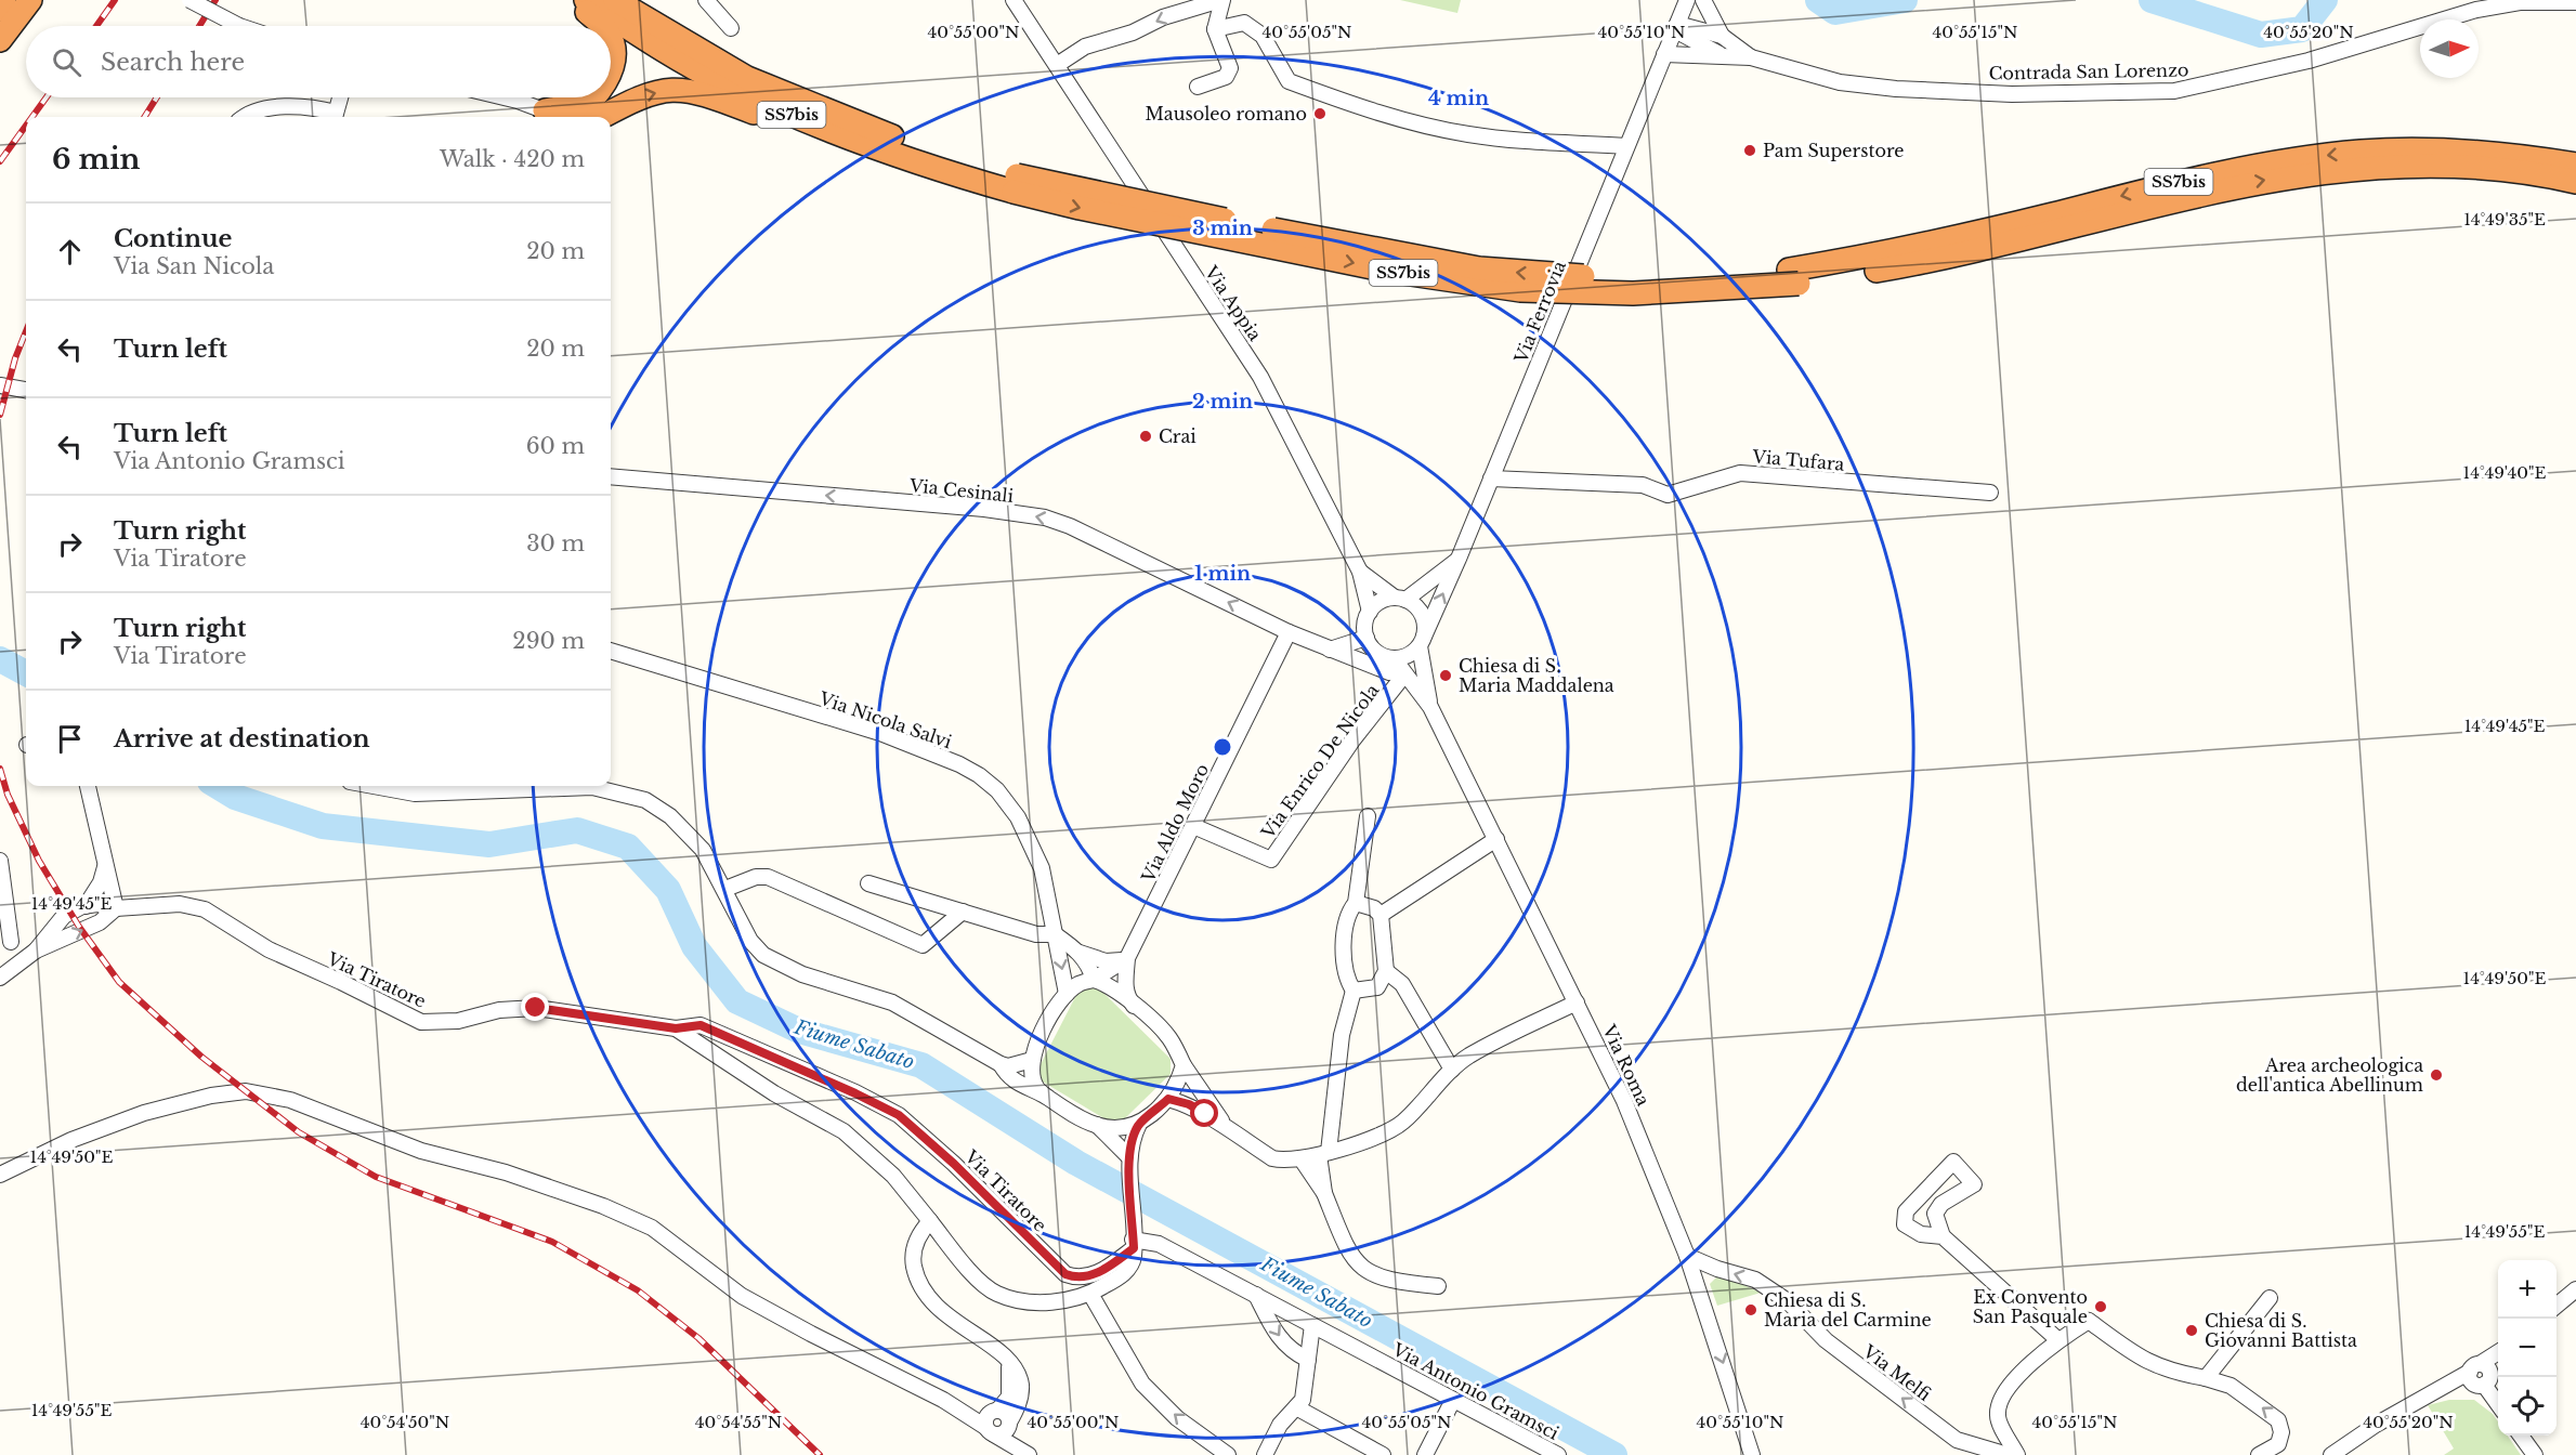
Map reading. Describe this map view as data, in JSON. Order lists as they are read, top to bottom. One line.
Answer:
{"streets":{"highway":["SS7bis"],"street":["Contrada San Lorenzo","Via Appia","Via Ferrovia","Via Tufara","Via Cesinali","Via Nicola Salvi","Via Enrico De Nicola","Via Aldo Moro","Via Tiratore","Via Roma","Via Melfi","Via Antonio Gramsci"]},"crossings":[["Contrada San Lorenzo","Via Ferrovia"],["Via Appia","Via Ferrovia"],["Via Appia","Via Roma"],["Via Ferrovia","Via Tufara"],["Via Ferrovia","Via Roma"],["Via Cesinali","Via Aldo Moro"],["Via Cesinali","Via Roma"],["Via Enrico De Nicola","Via Aldo Moro"],["Via Enrico De Nicola","Via Roma"],["Via Tiratore","Via Antonio Gramsci"],["Via Roma","Via Melfi"]],"one_way":["Via Cesinali","Via Melfi"],"water":["Fiume Sabato"],"places":["Mausoleo romano","Pam Superstore","Crai","Chiesa di S. Maria Maddalena","Area archeologica dell'antica Abellinum","Ex Convento San Pasquale","Chiesa di S. Maria del Carmine","Chiesa di S. Giovanni Battista"],"north":"right","page":{"search":"Search here","heading":["6 min","Walk · 420 m"],"list":[["Continue","Via San Nicola","20 m"],["Turn left","20 m"],["Turn left","Via Antonio Gramsci","60 m"],["Turn right","Via Tiratore","30 m"],["Turn right","Via Tiratore","290 m"],"Arrive at destination"],"map_buttons":["+","−"]},"coordinates":["40°55'00\"N","40°55'05\"N","40°55'10\"N","40°55'15\"N","40°55'20\"N","14°49'35\"E","14°49'40\"E","14°49'45\"E","14°49'50\"E","14°49'55\"E","40°54'50\"N","40°54'55\"N"],"rings":["4 min","3 min","2 min","1 min"]}
